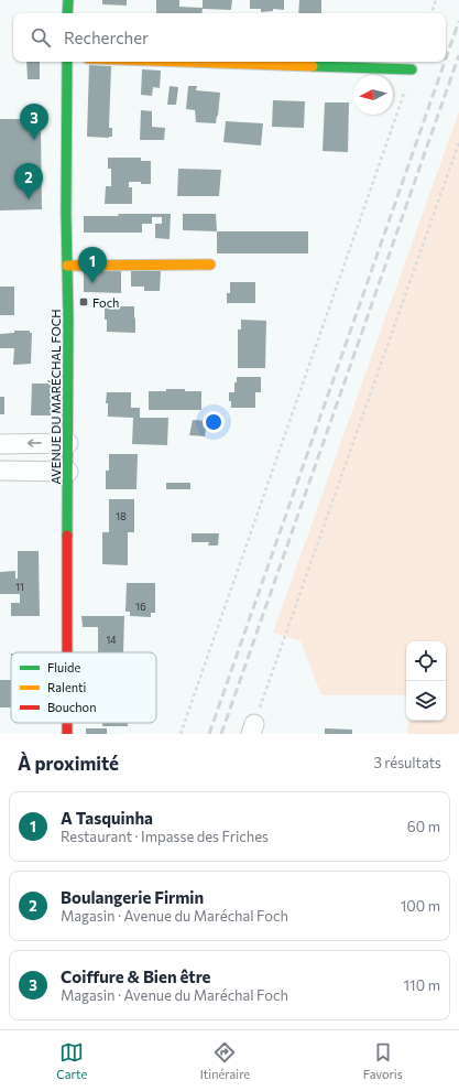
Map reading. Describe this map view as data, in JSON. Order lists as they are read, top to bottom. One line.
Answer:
{"streets":{"main road":["AVENUE DU MARÉCHAL FOCH"]},"places":{"transit":["Foch"]},"house_numbers":["18","11","16","14"],"legend":["Fluide","Ralenti","Bouchon"],"north":"left","page":{"search":"Rechercher","pins":["3","2","1"],"heading":["À proximité","3 résultats"],"list":[{"mark":"1","name":"A Tasquinha","note":"Restaurant · Impasse des Friches","value":"60 m"},{"mark":"2","name":"Boulangerie Firmin","note":"Magasin · Avenue du Maréchal Foch","value":"100 m"},{"mark":"3","name":"Coiffure & Bien être","note":"Magasin · Avenue du Maréchal Foch","value":"110 m"}],"nav":["Carte","Itinéraire","Favoris"]}}
